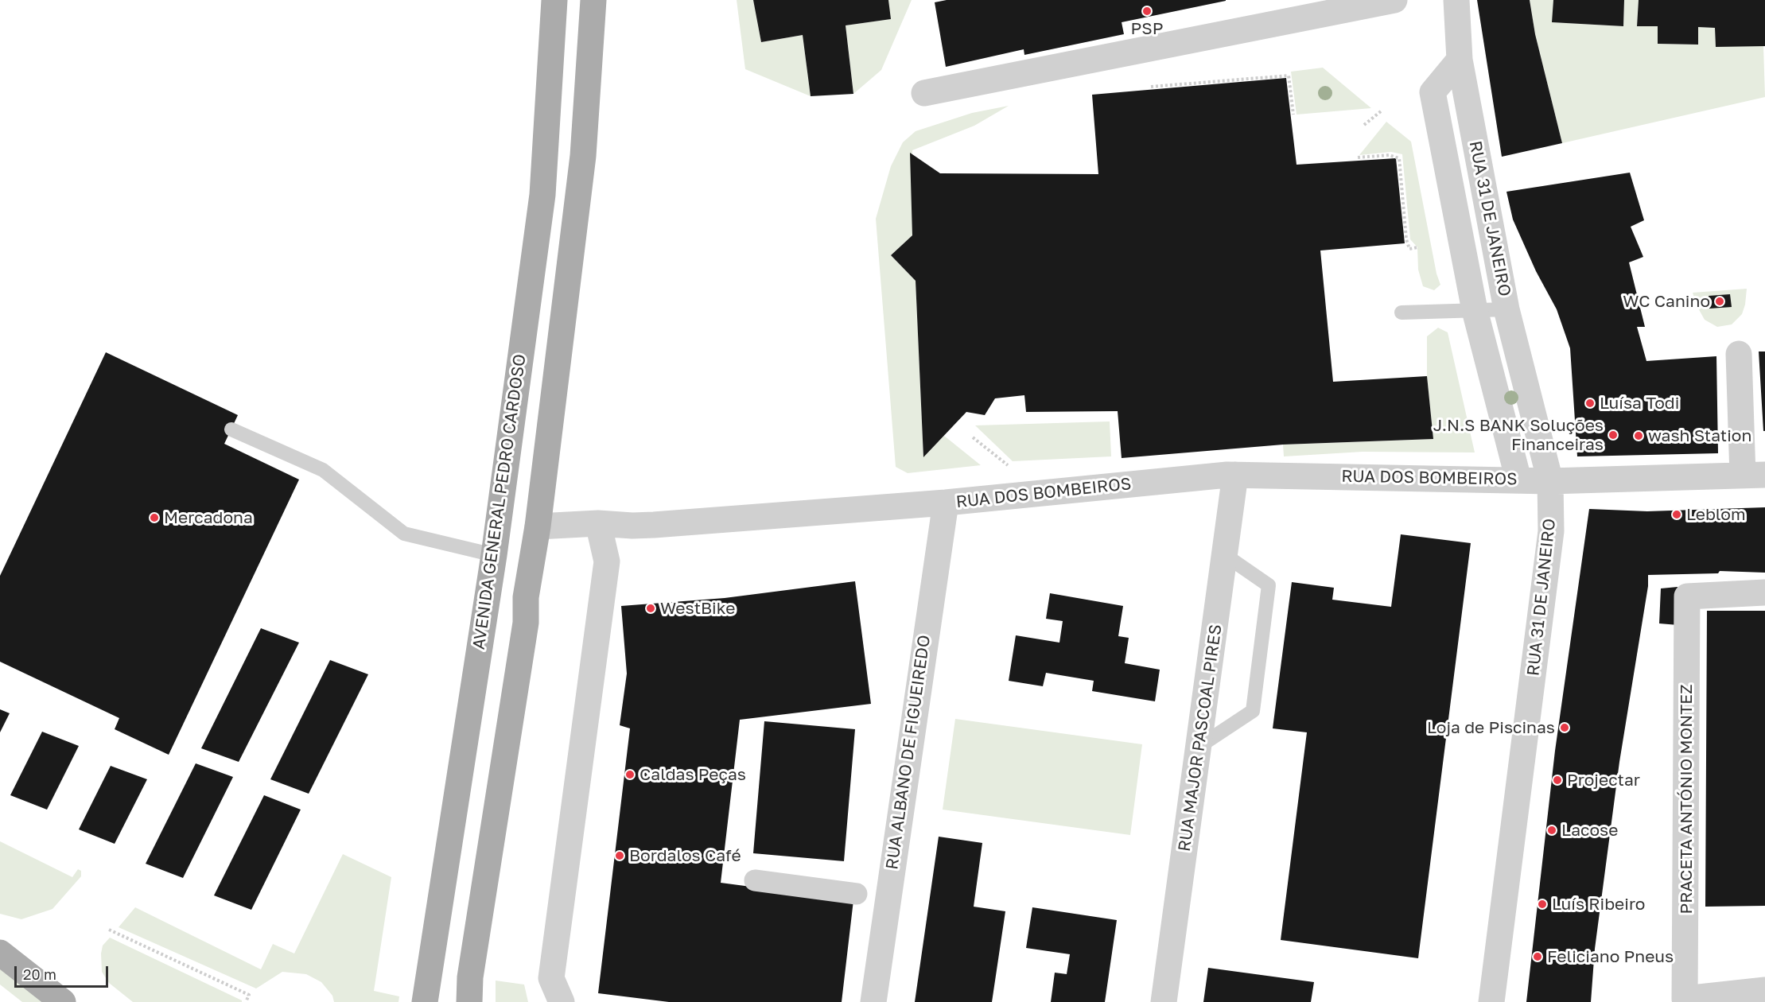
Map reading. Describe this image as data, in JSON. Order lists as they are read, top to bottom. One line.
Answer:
{"streets":{"main road":["AVENIDA GENERAL PEDRO CARDOSO"],"street":["RUA 31 DE JANEIRO","RUA DOS BOMBEIROS","RUA MAJOR PASCOAL PIRES","RUA ALBANO DE FIGUEIREDO","PRACETA ANTÓNIO MONTEZ"]},"crossings":[["RUA 31 DE JANEIRO","RUA DOS BOMBEIROS"],["RUA DOS BOMBEIROS","RUA MAJOR PASCOAL PIRES"],["RUA DOS BOMBEIROS","RUA ALBANO DE FIGUEIREDO"]],"places":["PSP","WC Canino","Luísa Todi","J.N.S BANK Soluções Financeiras","wash Station","Leblom","Mercadona","WestBike","Loja de Piscinas","Caldas Peças","Projectar","Lacose","Bordalos Café","Luís Ribeiro","Feliciano Pneus"],"scale_bar":"20 m"}
